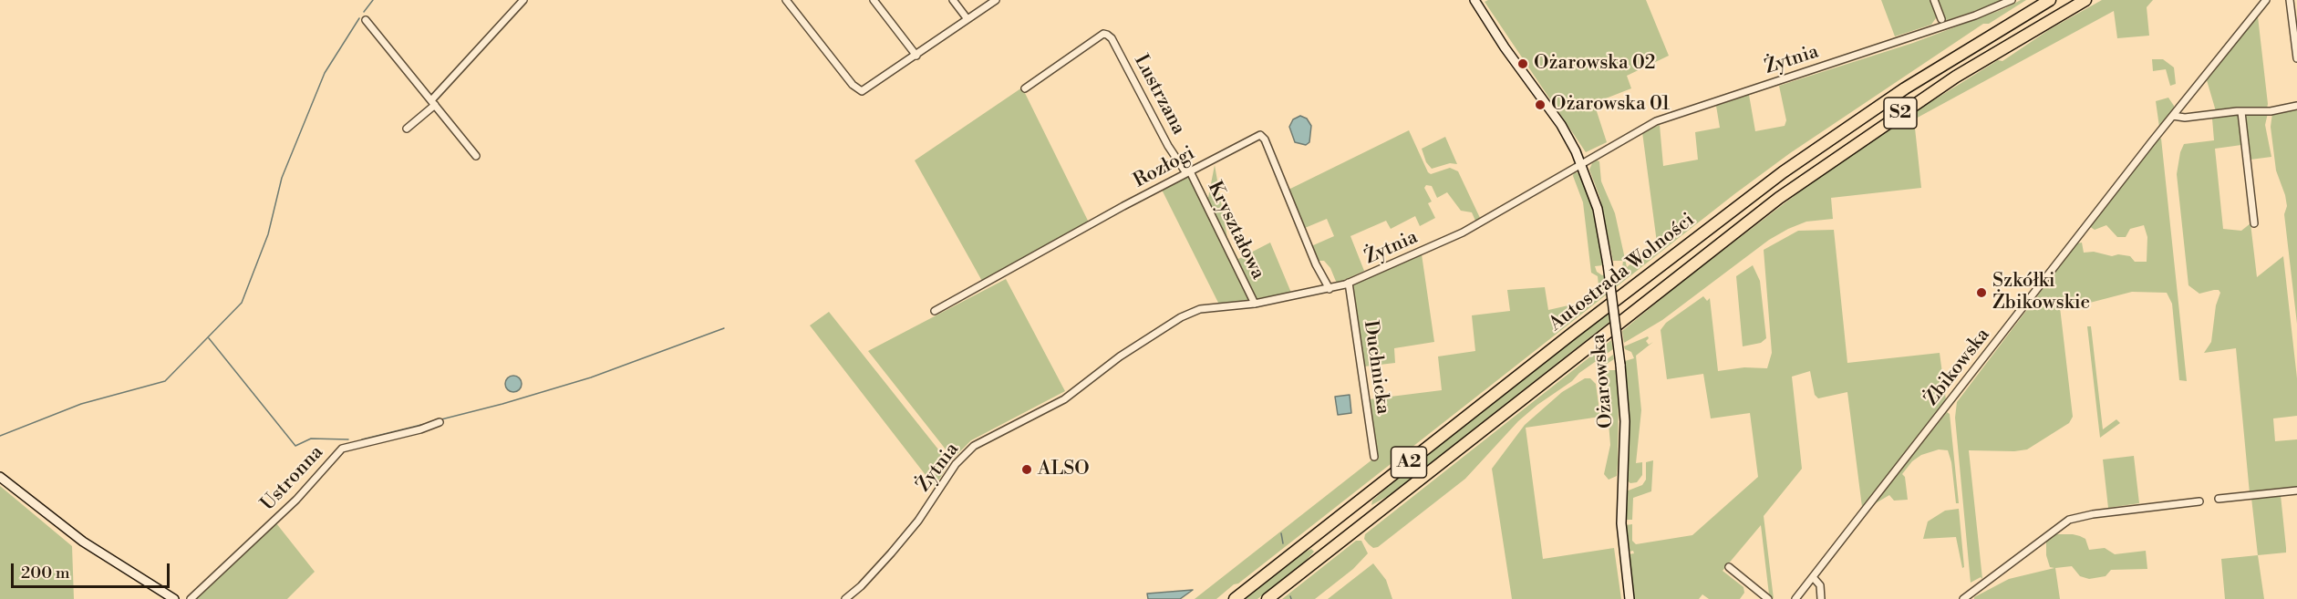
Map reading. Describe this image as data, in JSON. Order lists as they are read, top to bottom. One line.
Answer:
{"streets":{"highway":["S2","Autostrada Wolności","A2"],"main road":["Ożarowska"],"street":["Żytnia","Lustrzana","Rozłogi","Kryształowa","Duchnicka","Żbikowska","Ustronna"]},"crossings":[["Żytnia","Rozłogi"],["Żytnia","Kryształowa"],["Żytnia","Duchnicka"],["Żytnia","Ożarowska"],["Lustrzana","Rozłogi"],["Lustrzana","Kryształowa"],["S2","Autostrada Wolności"],["Rozłogi","Kryształowa"]],"places":["Ożarowska 02","Ożarowska 01","Szkółki Żbikowskie","ALSO"],"scale_bar":"200 m"}
